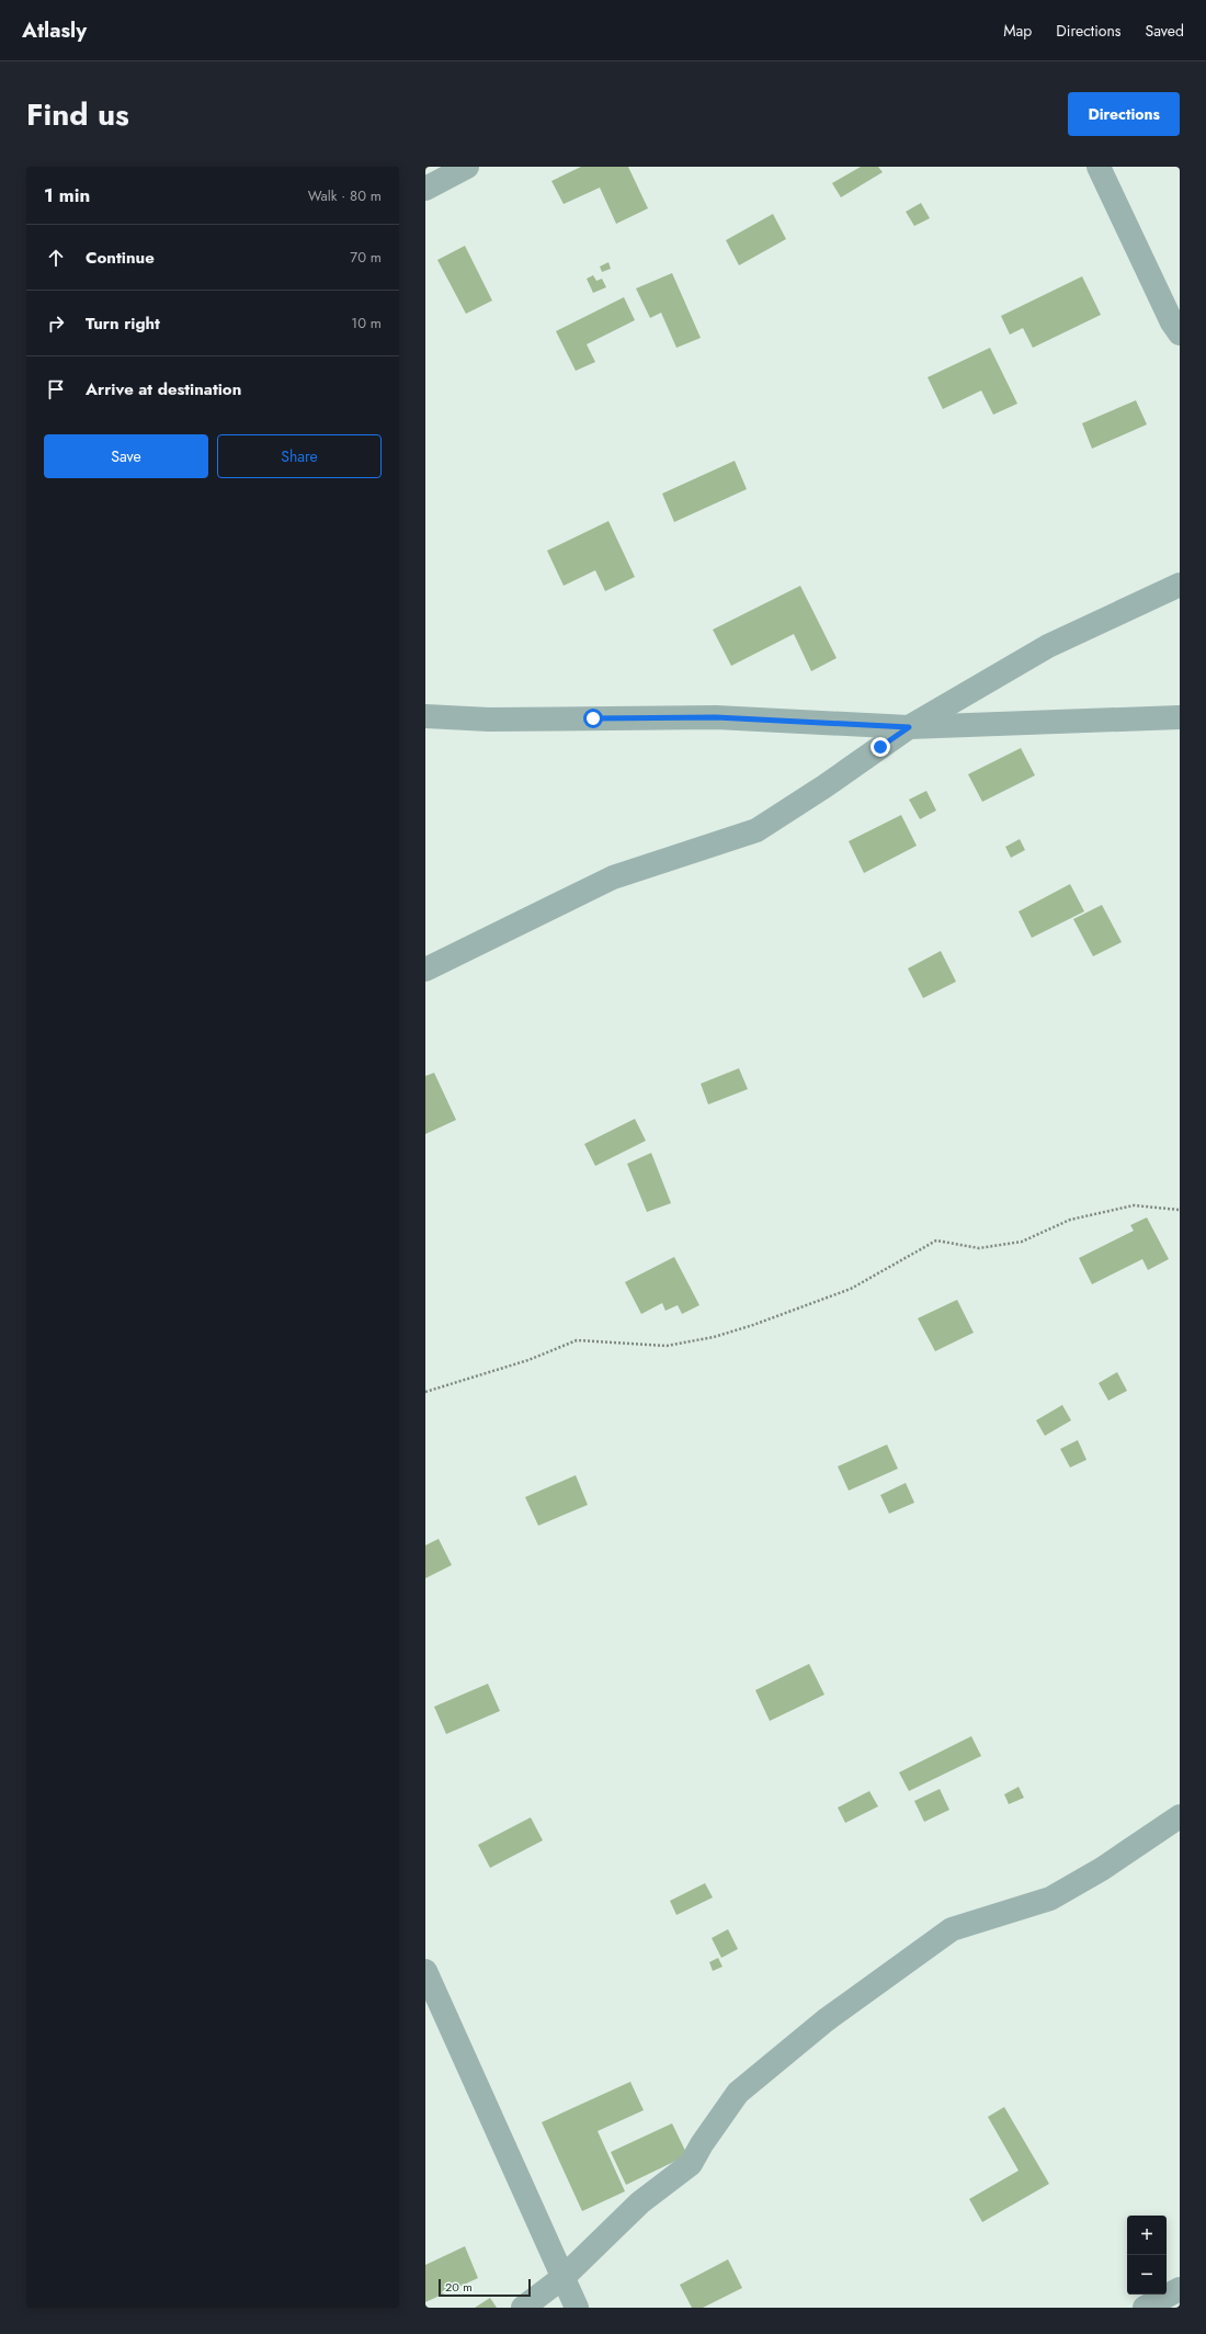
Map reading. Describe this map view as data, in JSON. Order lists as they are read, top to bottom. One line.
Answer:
{"scale_bar":"20 m","page":{"header":"Atlasly","nav":["Map","Directions","Saved"],"title":"Find us","buttons":["Directions",["Save","Share"]],"heading":["1 min","Walk · 80 m"],"list":[["Continue","70 m"],["Turn right","10 m"],"Arrive at destination"],"map_buttons":["+","−"],"scale":"20 m"}}
